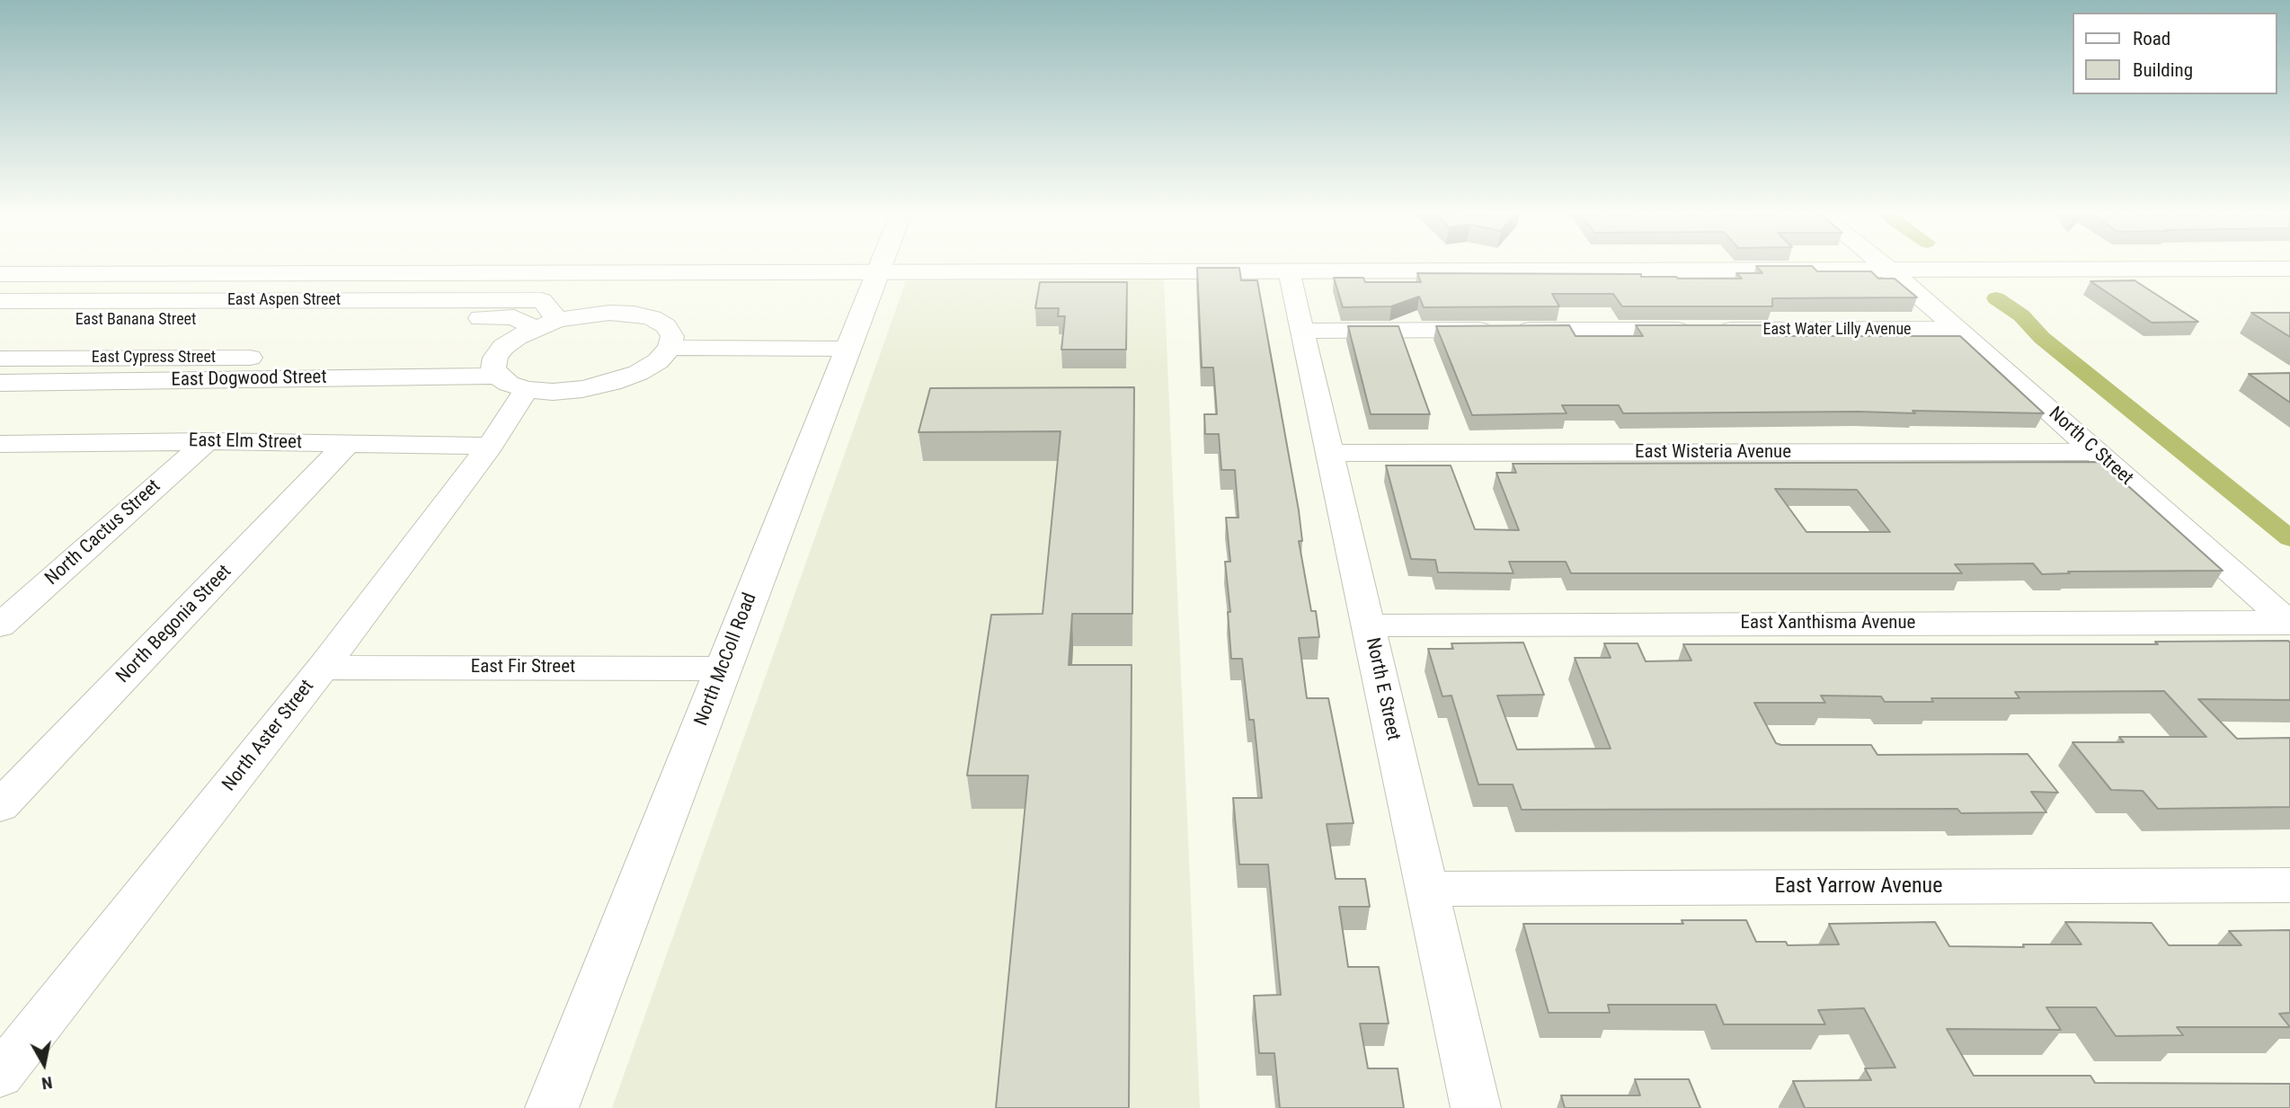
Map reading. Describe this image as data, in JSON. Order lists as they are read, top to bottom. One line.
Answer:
{"streets":{"street":["East Aspen Street","East Banana Street","East Water Lilly Avenue","East Cypress Street","East Dogwood Street","East Elm Street","North C Street","East Wisteria Avenue","North Cactus Street","East Xanthisma Avenue","North Begonia Street","North McColl Road","East Fir Street","North E Street","North Aster Street","East Yarrow Avenue"]},"crossings":[["East Aspen Street","East Banana Street"],["East Aspen Street","North Aster Street"],["East Banana Street","North Aster Street"],["East Water Lilly Avenue","North C Street"],["East Water Lilly Avenue","North E Street"],["East Cypress Street","East Dogwood Street"],["East Cypress Street","North Aster Street"],["East Dogwood Street","North Aster Street"],["East Elm Street","North Cactus Street"],["East Elm Street","North Begonia Street"],["East Elm Street","North Aster Street"],["North C Street","East Wisteria Avenue"],["North C Street","East Xanthisma Avenue"],["East Wisteria Avenue","North E Street"],["East Xanthisma Avenue","North E Street"],["North McColl Road","East Fir Street"],["East Fir Street","North Aster Street"],["North E Street","East Yarrow Avenue"]],"legend":["Road","Building"],"north":"bottom"}
